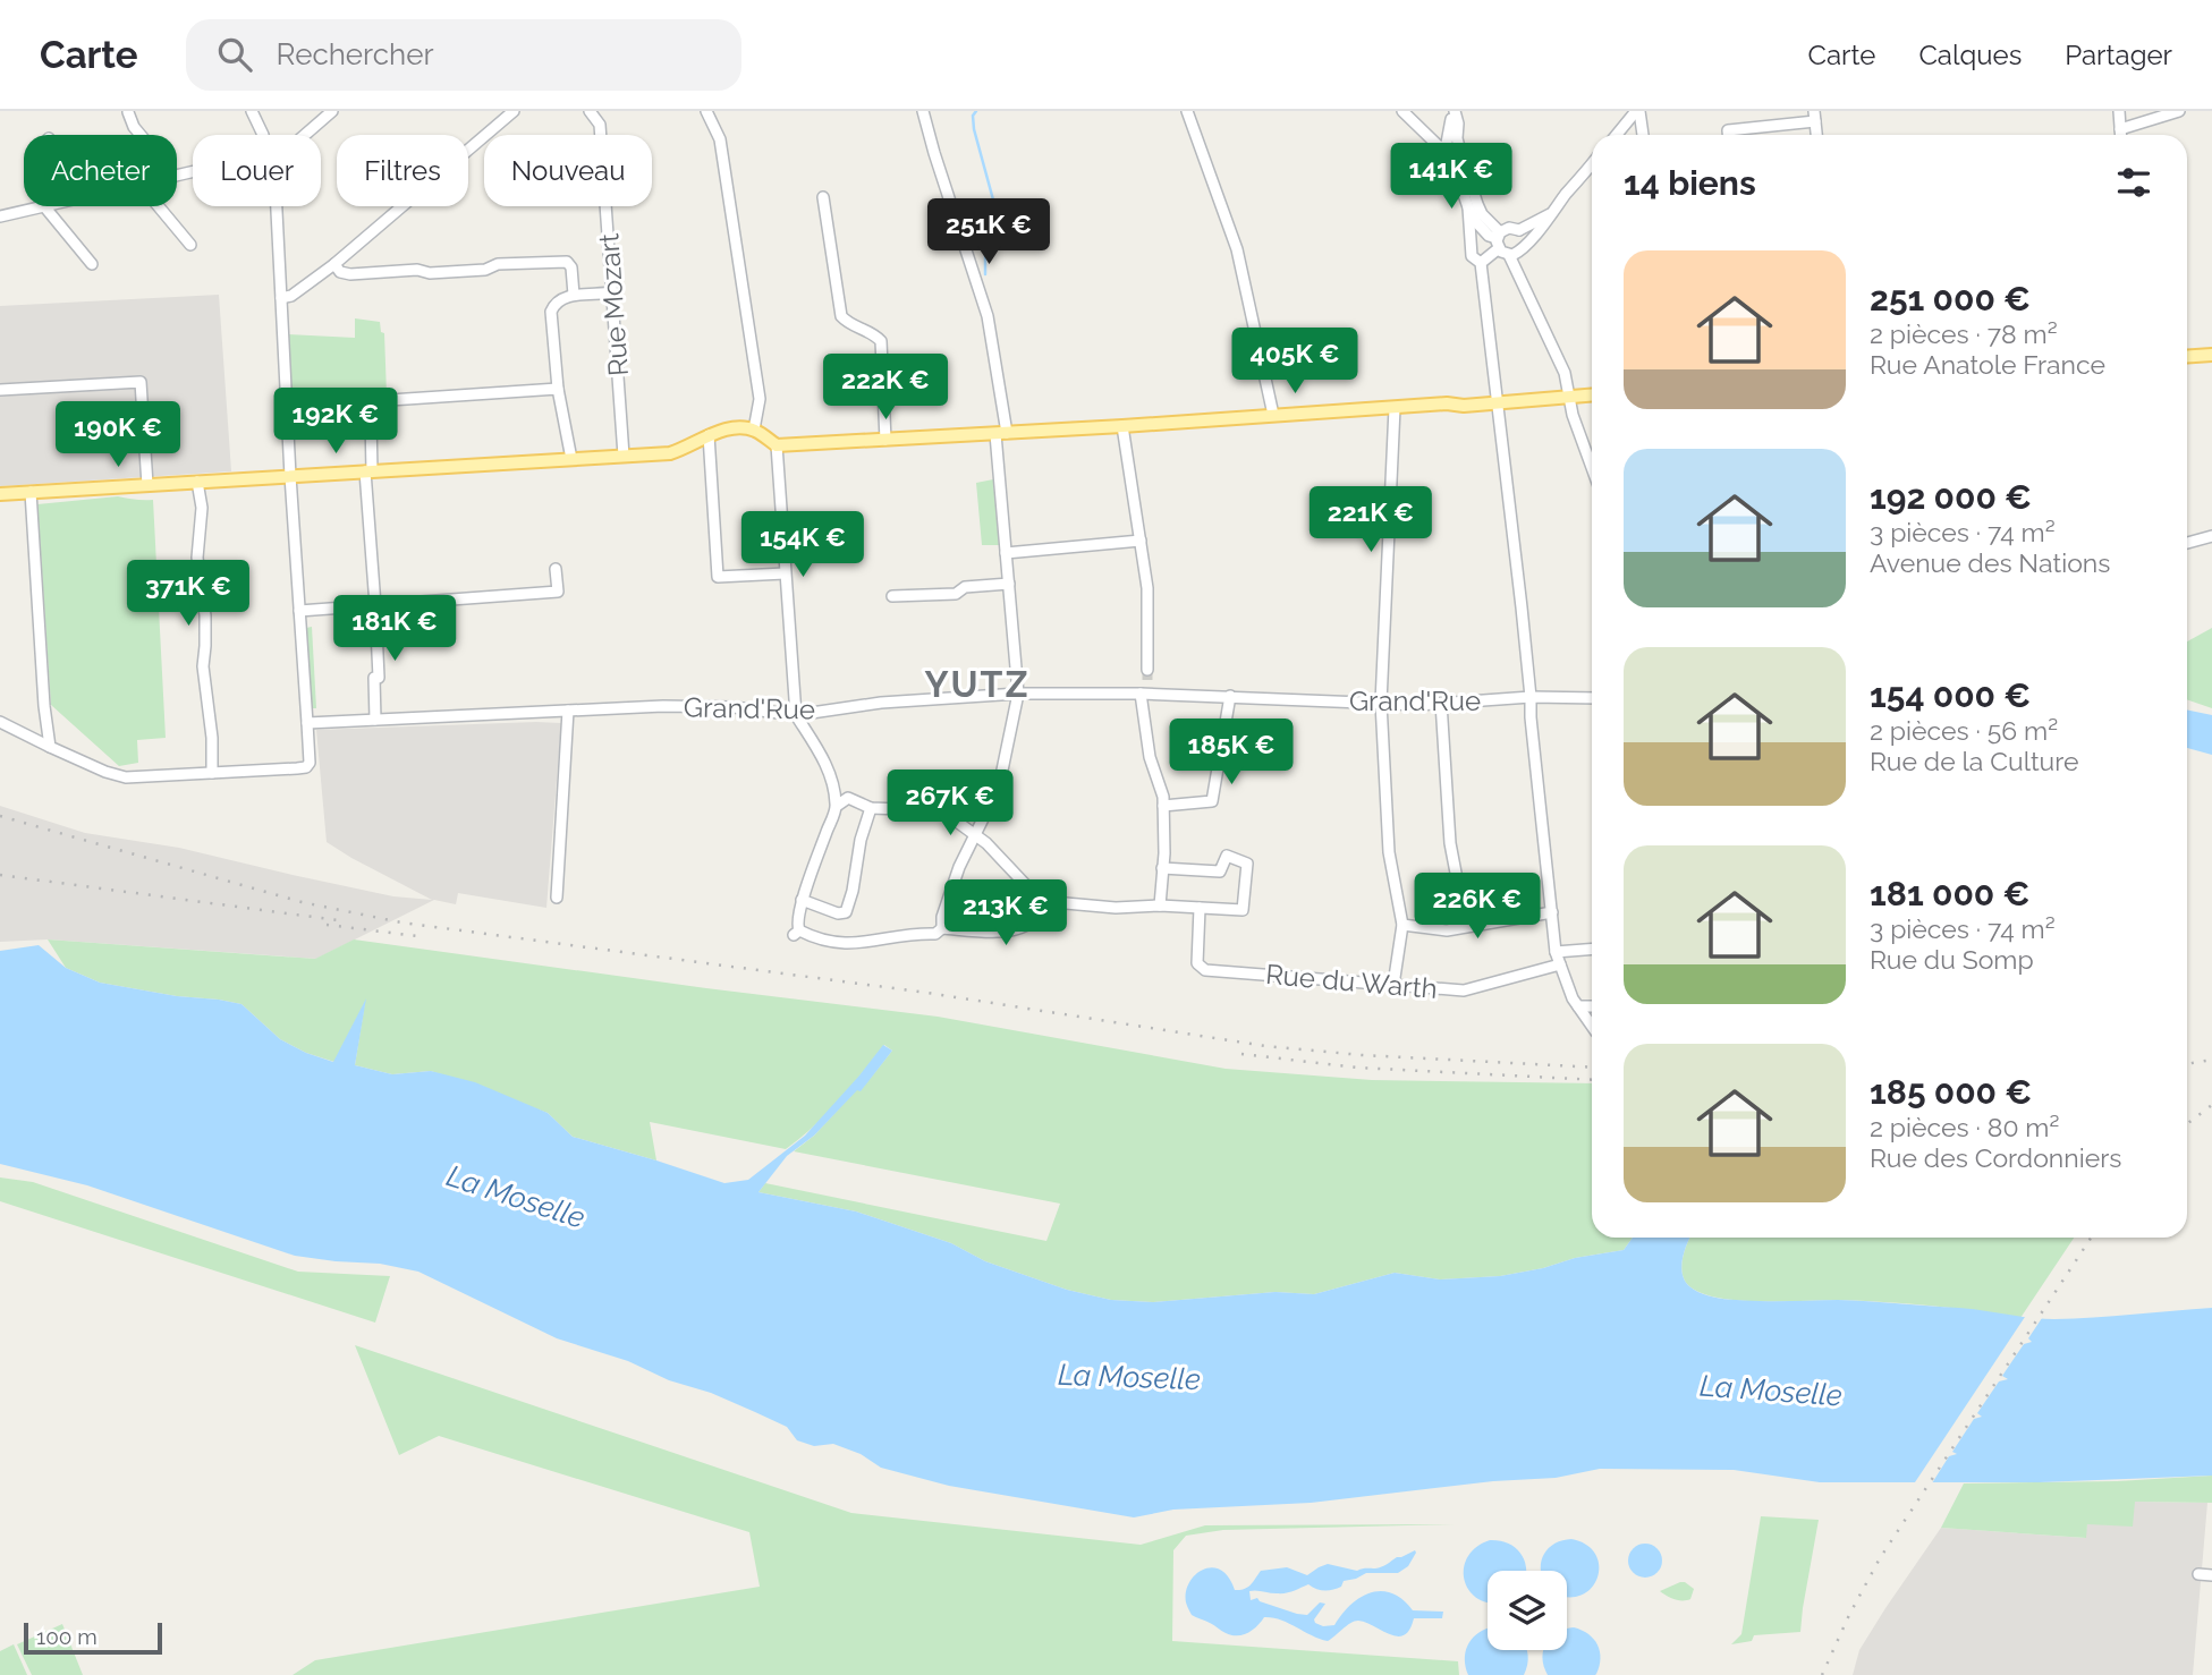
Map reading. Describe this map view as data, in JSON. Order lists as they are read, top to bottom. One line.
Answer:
{"streets":{"street":["Rue Mozart","Grand'Rue","Rue du Warth"]},"districts":["YUTZ"],"water":["La Moselle"],"scale_bar":"100 m","page":{"header":"Carte","search":"Rechercher","nav":["Carte","Calques","Partager"],"chip":["Acheter","Louer","Filtres","Nouveau"],"heading":"14 biens","price":["141K €","251K €","405K €","222K €","192K €","190K €","221K €","154K €","371K €","181K €","185K €","267K €","226K €","213K €"],"list":[{"name":"251 000 €","note":"2 pièces · 78 m² · Rue Anatole France"},{"name":"192 000 €","note":"3 pièces · 74 m² · Avenue des Nations"},{"name":"154 000 €","note":"2 pièces · 56 m² · Rue de la Culture"},{"name":"181 000 €","note":"3 pièces · 74 m² · Rue du Somp"},{"name":"185 000 €","note":"2 pièces · 80 m² · Rue des Cordonniers"}],"scale":"100 m"}}
